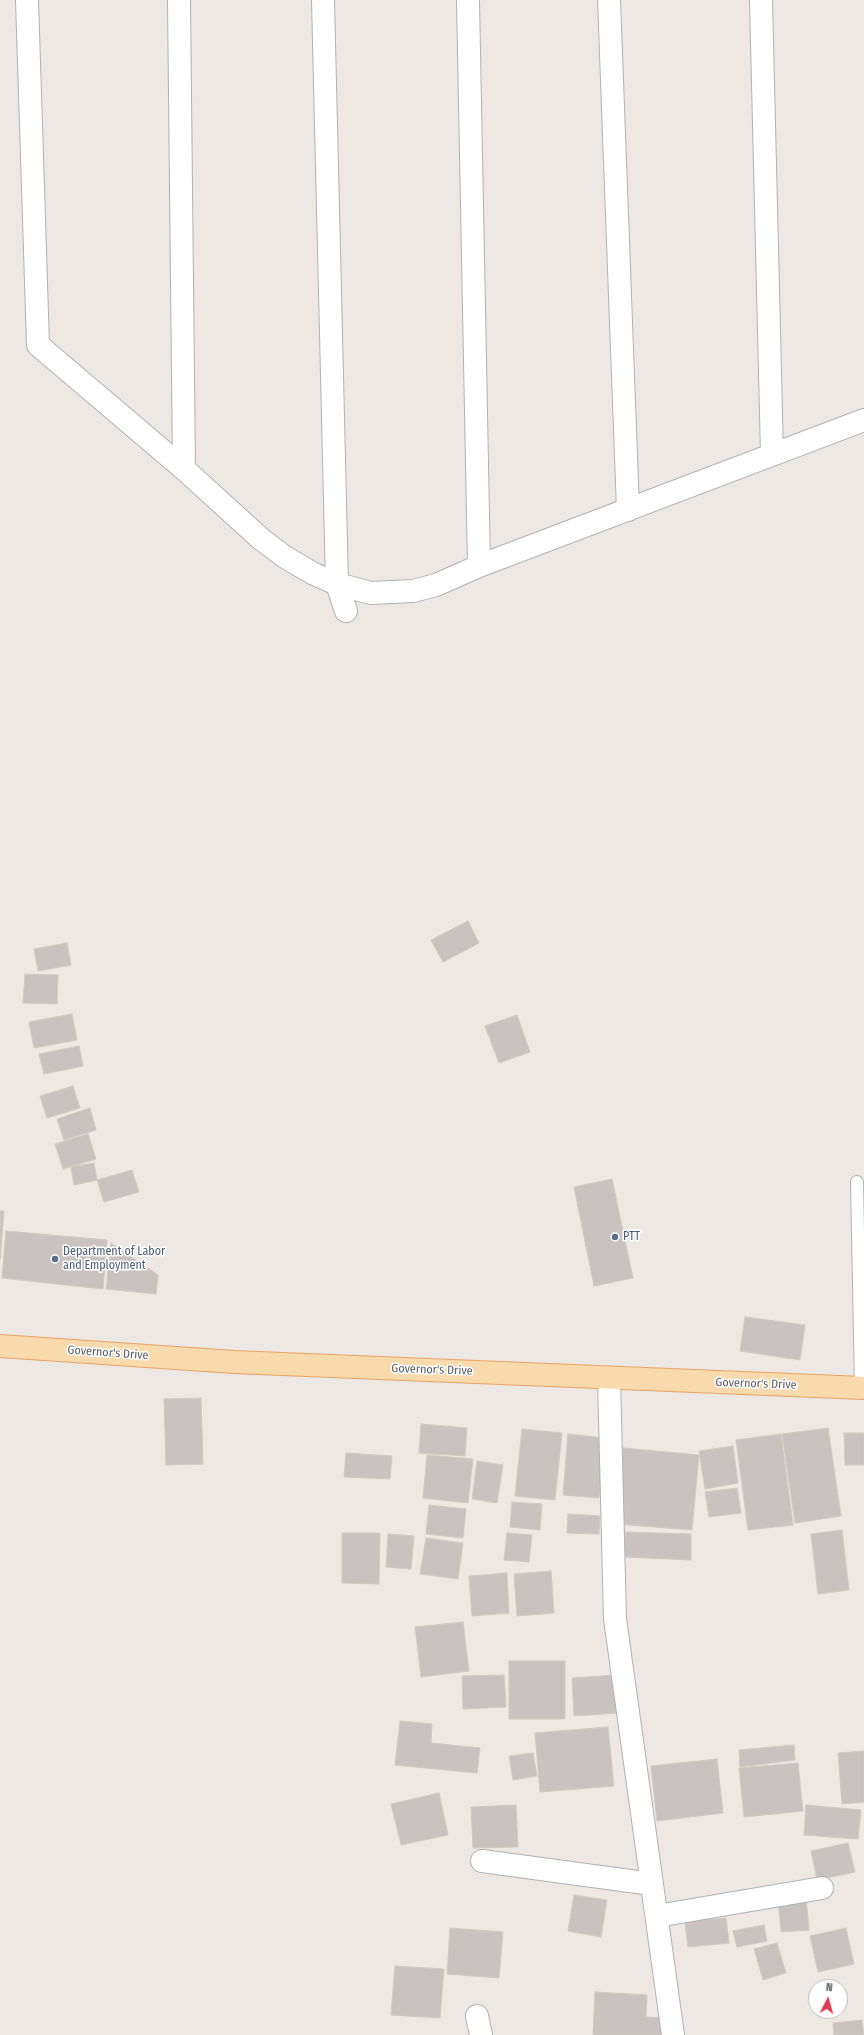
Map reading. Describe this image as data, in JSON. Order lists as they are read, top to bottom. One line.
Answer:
{"streets":{"main road":["Governor's Drive"]},"places":["PTT","Department of Labor and Employment"],"north":"top"}
